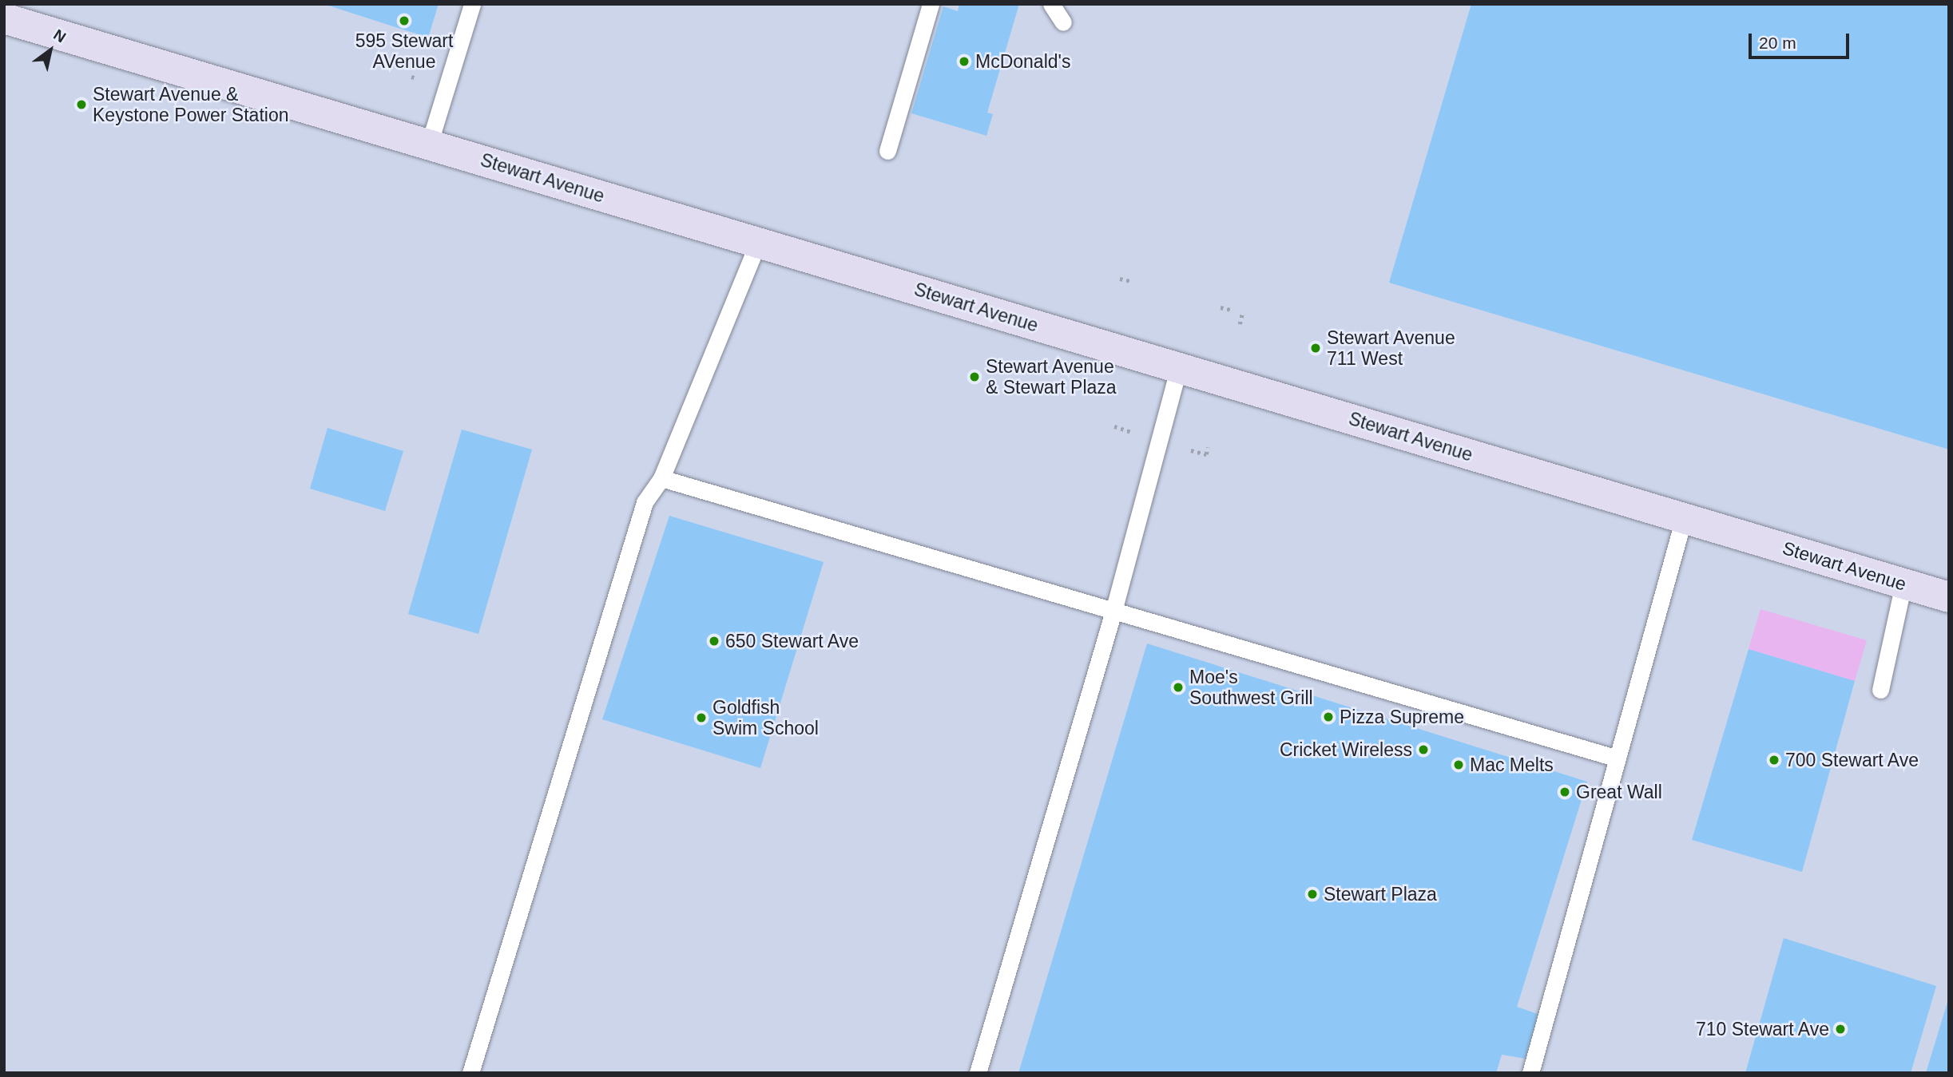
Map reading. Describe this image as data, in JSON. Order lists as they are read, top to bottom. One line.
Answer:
{"streets":{"main road":["Stewart Avenue"]},"places":["595 Stewart AVenue","McDonald's","Stewart Avenue & Keystone Power Station","Stewart Avenue 711 West","Stewart Avenue & Stewart Plaza","650 Stewart Ave","Moe's Southwest Grill","Pizza Supreme","Goldfish Swim School","Cricket Wireless","700 Stewart Ave","Mac Melts","Great Wall","Stewart Plaza","710 Stewart Ave"],"scale_bar":"20 m","north":"top right"}
